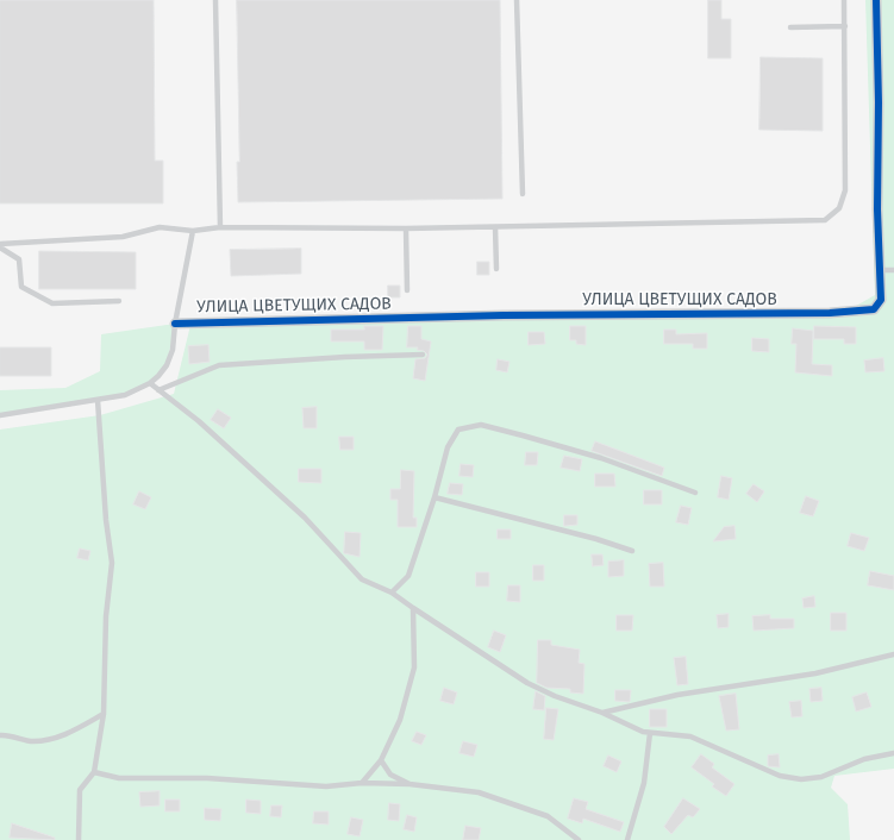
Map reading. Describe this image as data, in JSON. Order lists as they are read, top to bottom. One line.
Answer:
{"streets":{"street":["УЛИЦА ЦВЕТУЩИХ САДОВ"]}}
